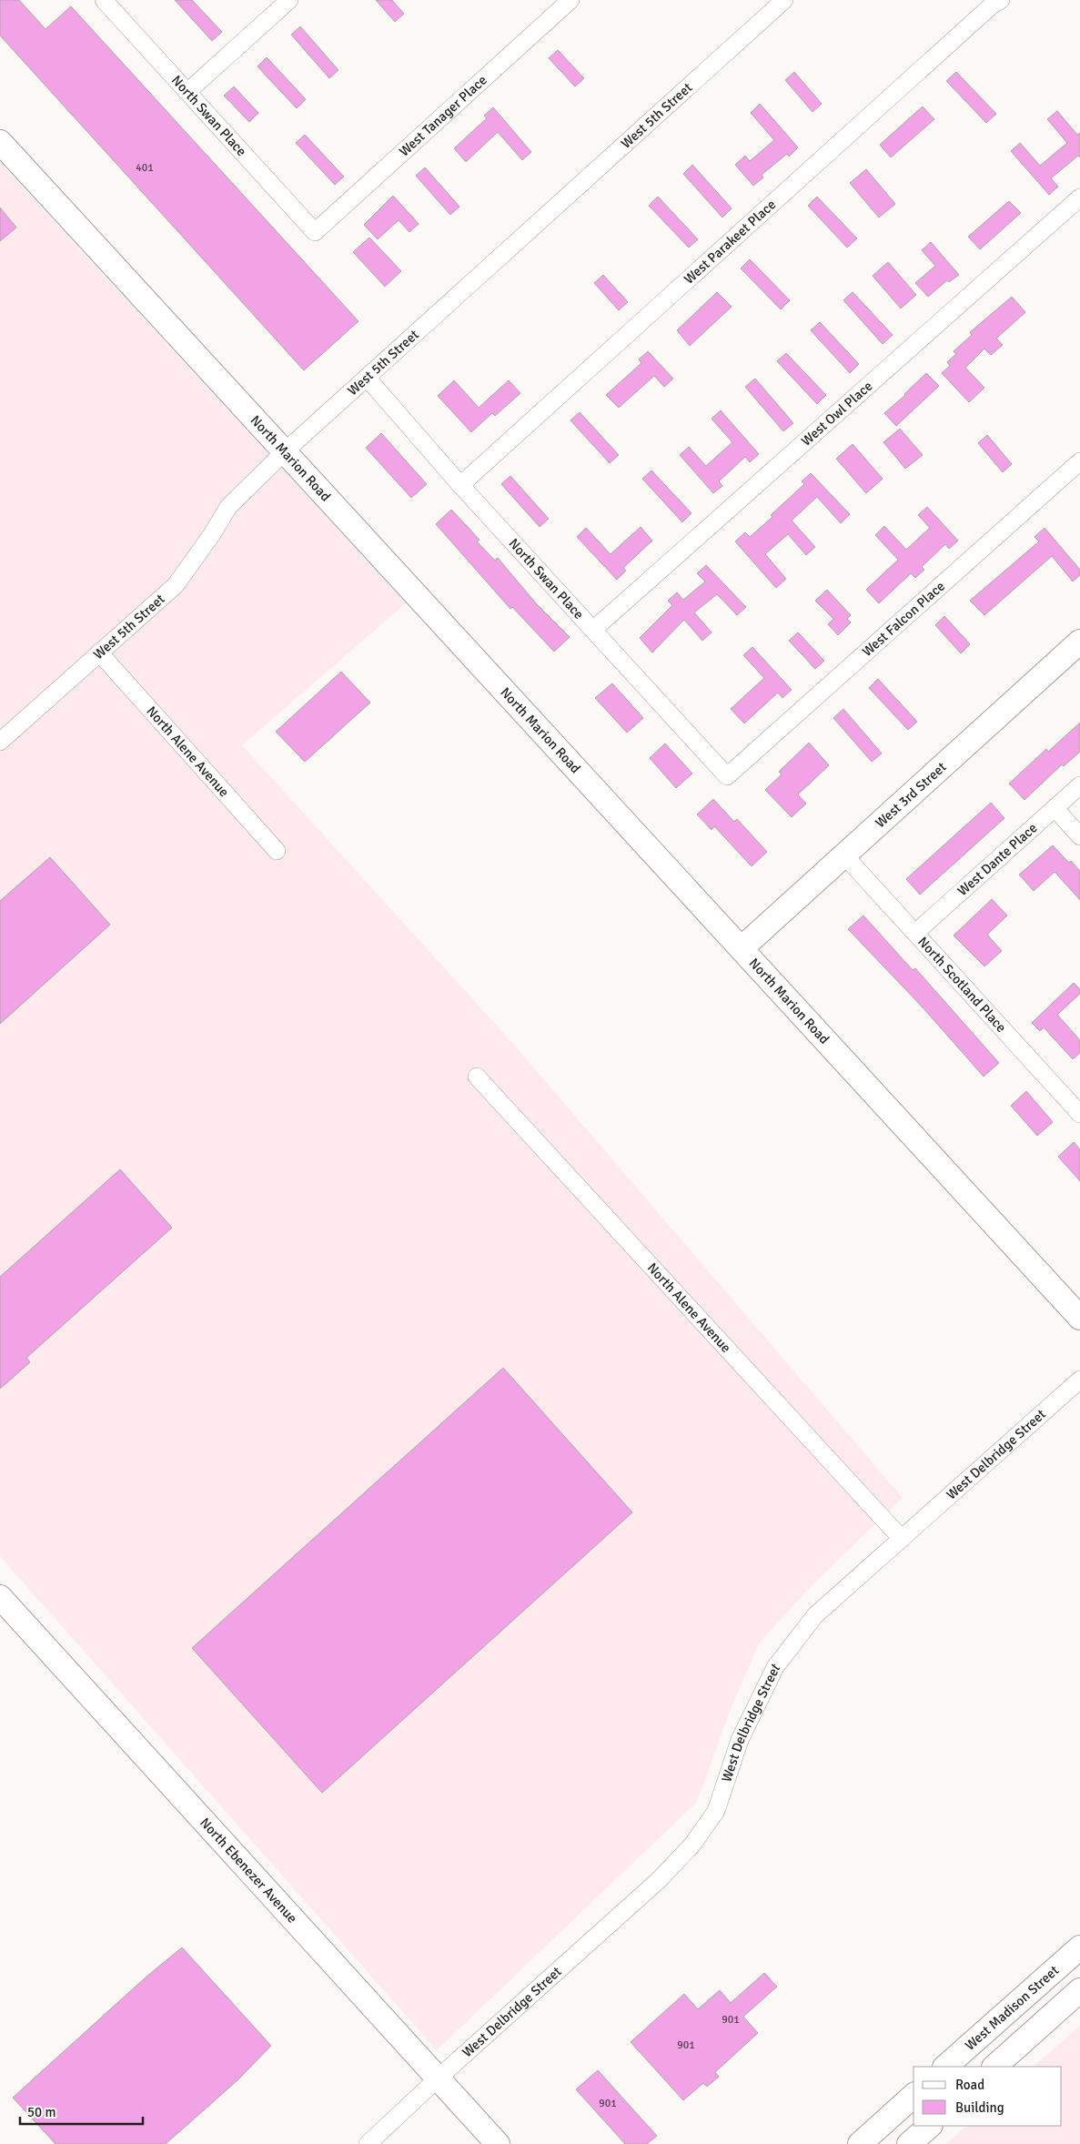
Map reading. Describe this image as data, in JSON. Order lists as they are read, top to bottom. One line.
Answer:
{"streets":{"main road":["North Marion Road","West 3rd Street","North Ebenezer Avenue","West Madison Street"],"street":["North Swan Place","West Tanager Place","West 5th Street","West Parakeet Place","West Owl Place","West Falcon Place","North Alene Avenue","West Dante Place","North Scotland Place","West Delbridge Street"]},"crossings":[["North Swan Place","West Tanager Place"],["North Swan Place","West 5th Street"],["North Swan Place","West Parakeet Place"],["North Swan Place","West Owl Place"],["North Swan Place","West Falcon Place"],["West 5th Street","North Marion Road"],["West 5th Street","North Alene Avenue"],["North Marion Road","West 3rd Street"],["North Alene Avenue","West Delbridge Street"],["West 3rd Street","North Scotland Place"],["West Dante Place","North Scotland Place"],["West Delbridge Street","North Ebenezer Avenue"]],"house_numbers":["401","901","901","901"],"legend":["Road","Building"],"scale_bar":"50 m"}
